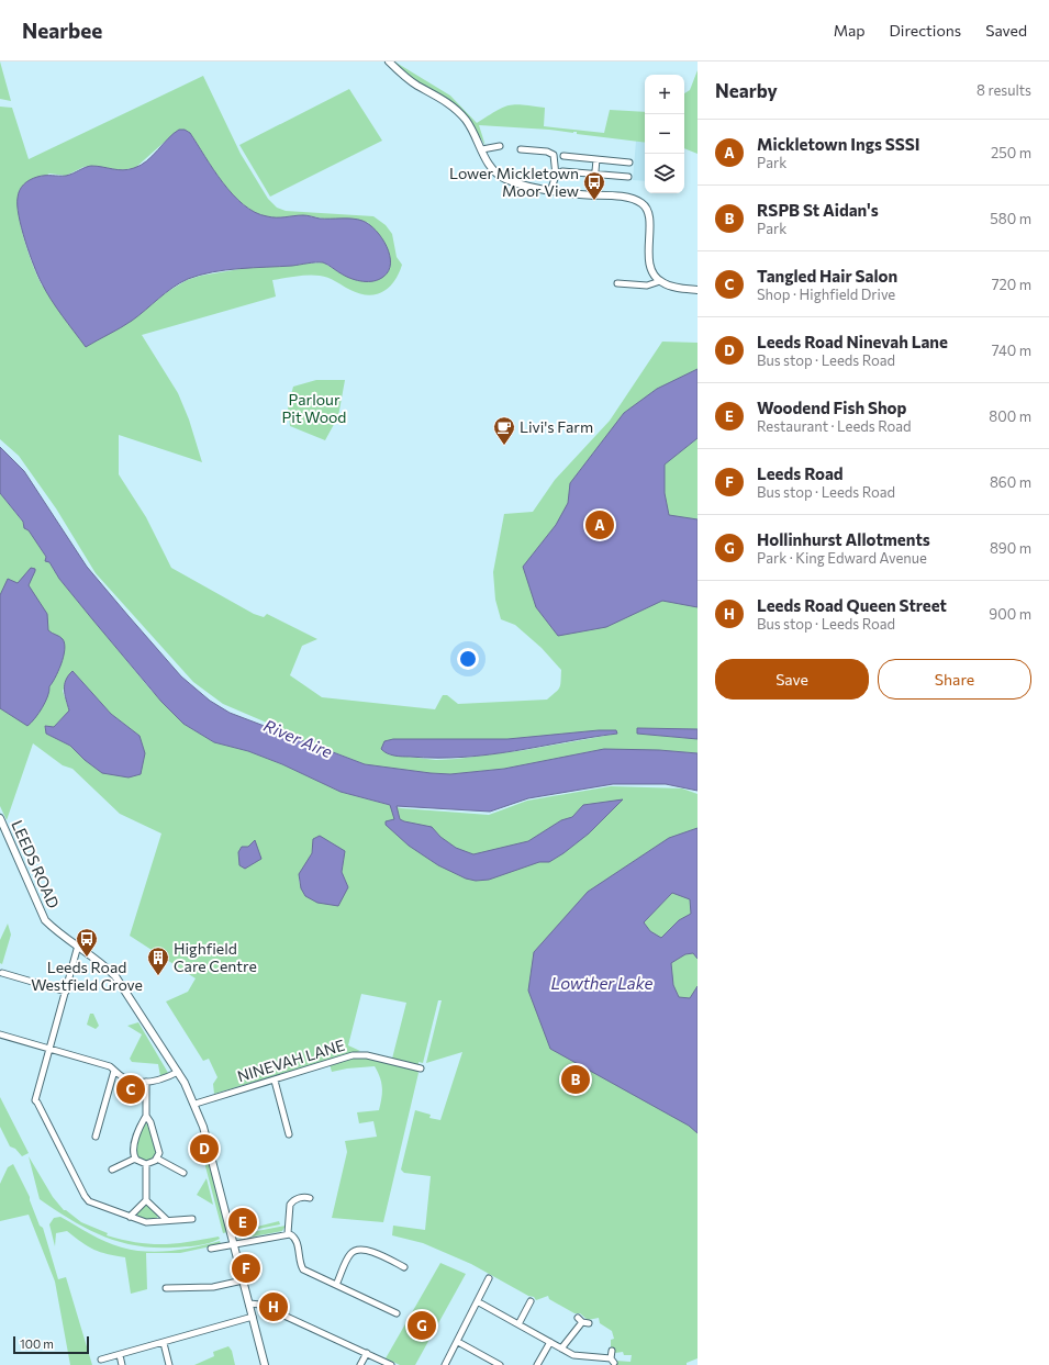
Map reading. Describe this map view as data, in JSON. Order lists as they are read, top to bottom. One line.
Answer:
{"streets":{"street":["LEEDS ROAD","NINEVAH LANE"]},"crossings":[["LEEDS ROAD","NINEVAH LANE"]],"water":["River Aire","Lowther Lake"],"parks":["Parlour Pit Wood"],"places":{"bus stop":["Lower Mickletown Moor View","Leeds Road Westfield Grove"],"cafe":["Livi's Farm"],"building":["Highfield Care Centre"]},"scale_bar":"100 m","page":{"header":"Nearbee","nav":["Map","Directions","Saved"],"heading":["Nearby","8 results"],"map_buttons":["+","−"],"list":[{"mark":"A","name":"Mickletown Ings SSSI","note":"Park","value":"250 m"},{"mark":"B","name":"RSPB St Aidan's","note":"Park","value":"580 m"},{"mark":"C","name":"Tangled Hair Salon","note":"Shop · Highfield Drive","value":"720 m"},{"mark":"D","name":"Leeds Road Ninevah Lane","note":"Bus stop · Leeds Road","value":"740 m"},{"mark":"E","name":"Woodend Fish Shop","note":"Restaurant · Leeds Road","value":"800 m"},{"mark":"F","name":"Leeds Road","note":"Bus stop · Leeds Road","value":"860 m"},{"mark":"G","name":"Hollinhurst Allotments","note":"Park · King Edward Avenue","value":"890 m"},{"mark":"H","name":"Leeds Road Queen Street","note":"Bus stop · Leeds Road","value":"900 m"}],"pins":["A","B","C","D","E","F","H","G"],"buttons":["Save","Share"],"scale":"100 m"}}
